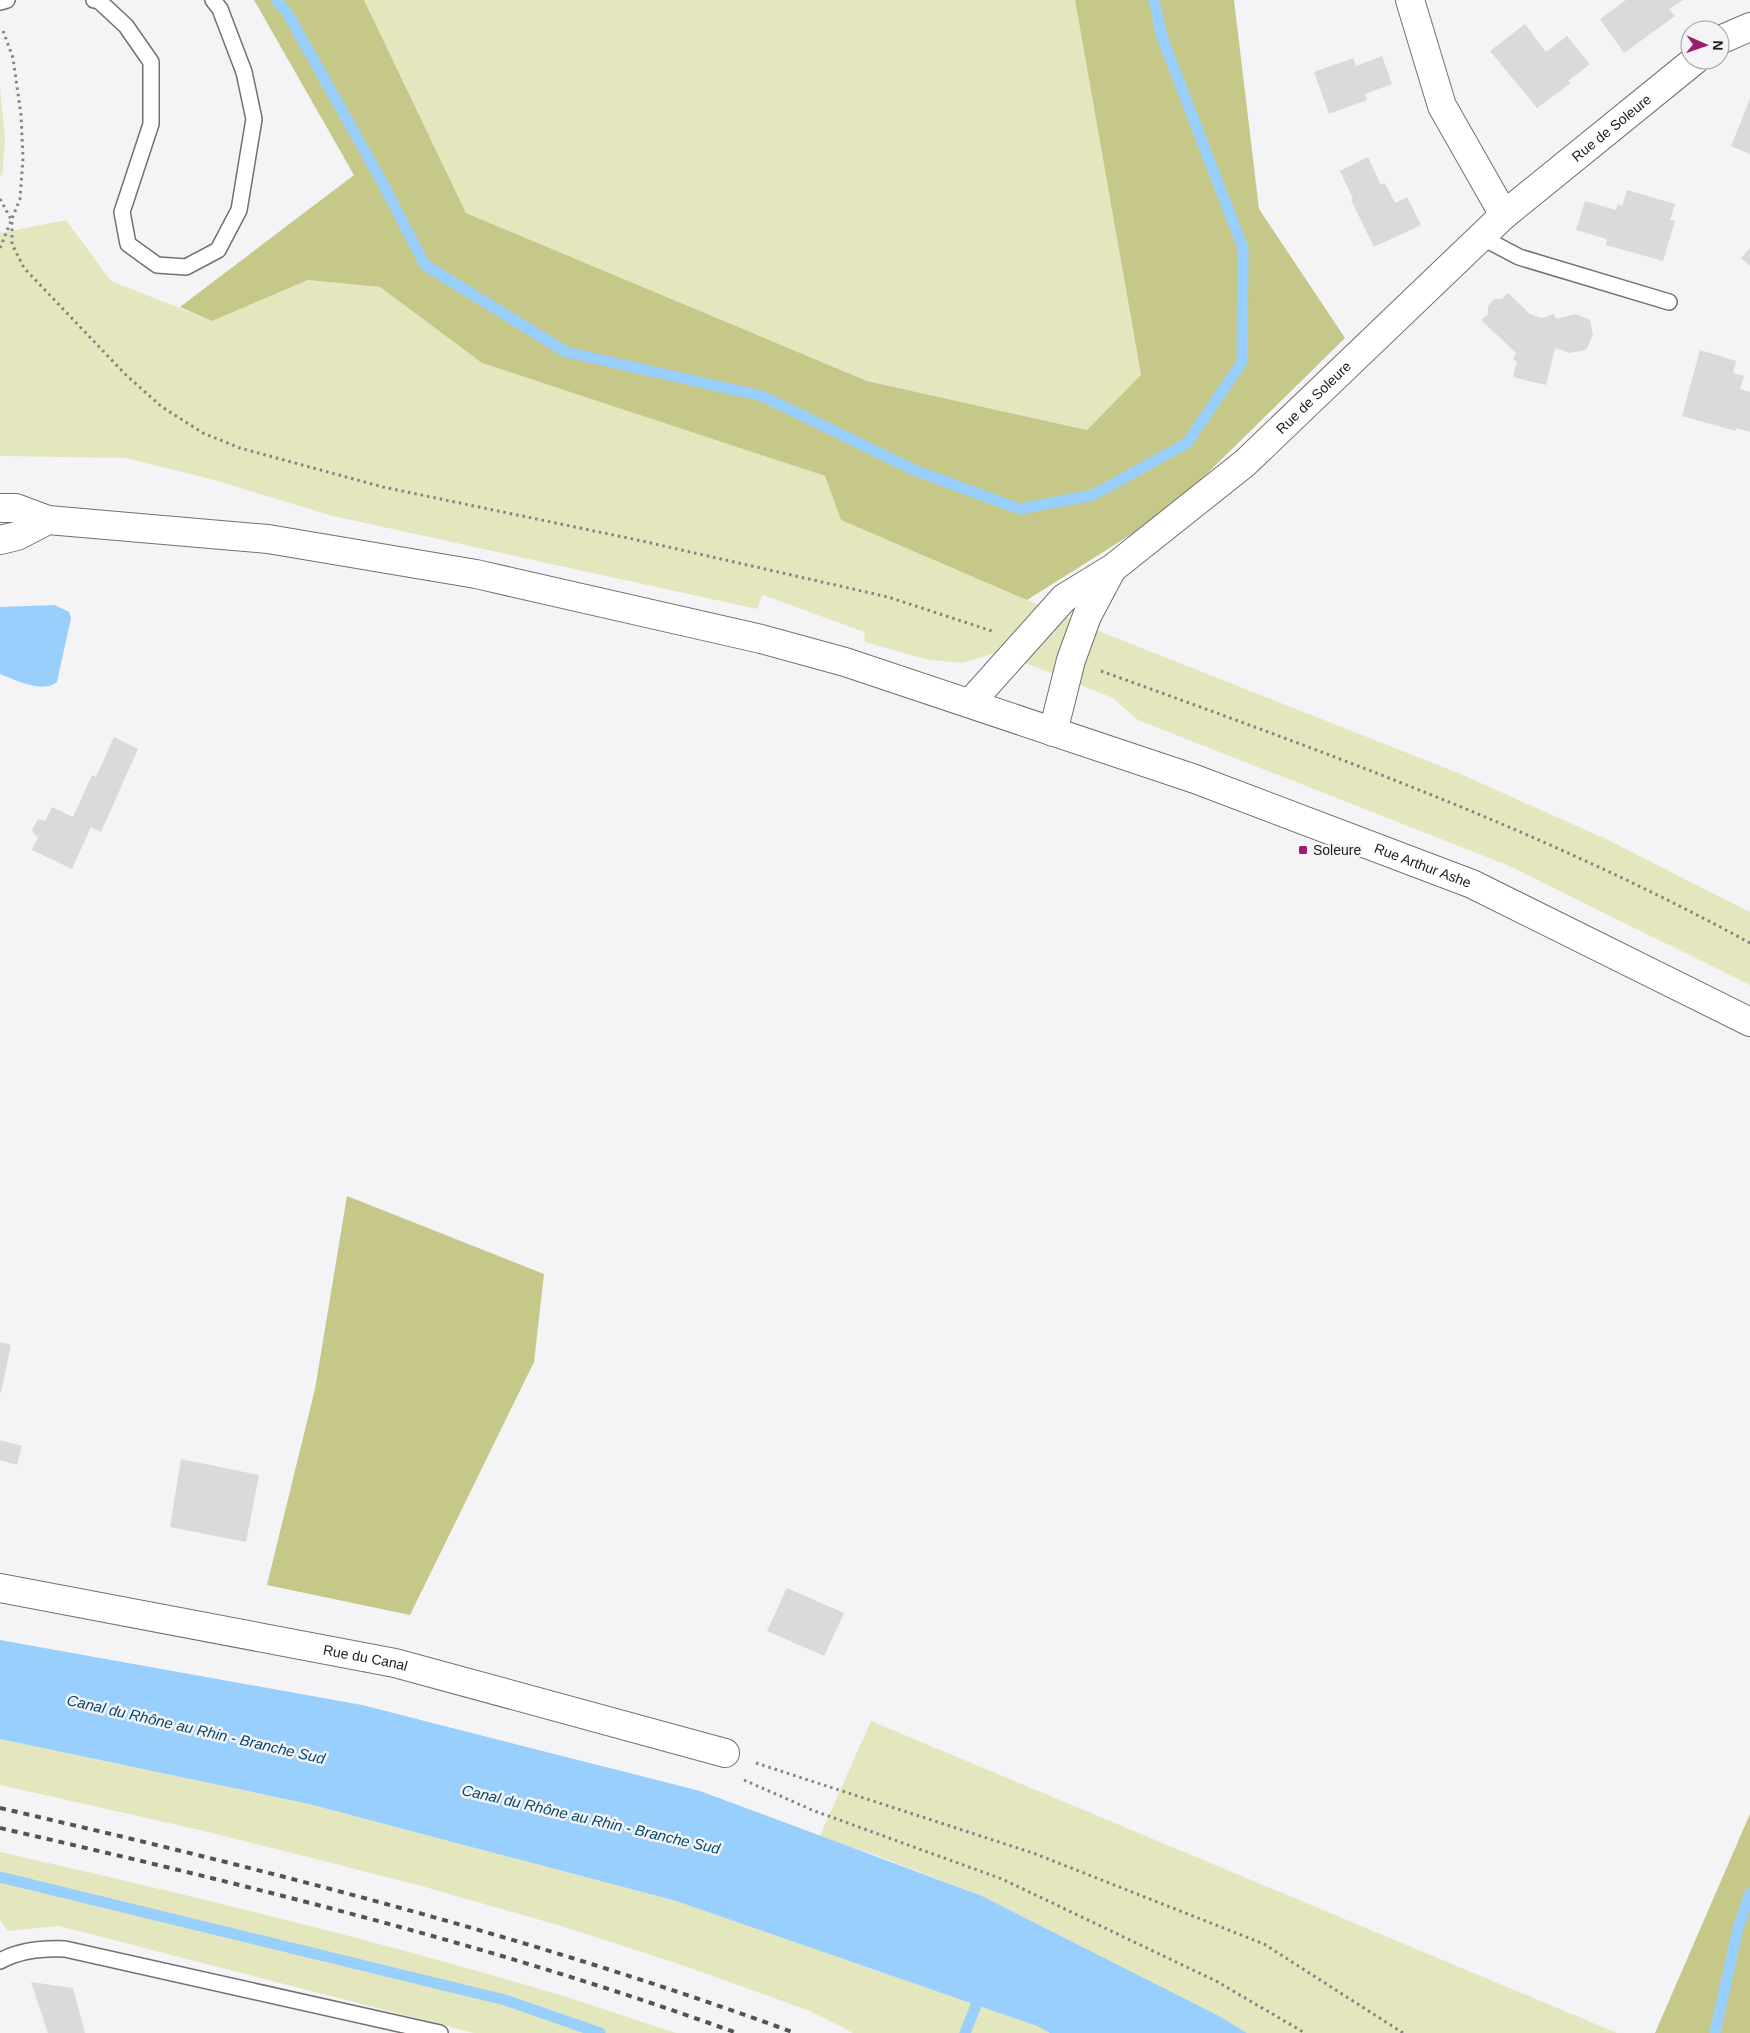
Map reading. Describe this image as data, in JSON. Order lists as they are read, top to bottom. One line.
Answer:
{"streets":{"street":["Rue de Soleure","Rue Arthur Ashe","Rue du Canal"]},"crossings":[["Rue de Soleure","Rue Arthur Ashe"]],"water":["Canal du Rhône au Rhin - Branche Sud"],"places":{"transit":["Soleure"]},"north":"right"}
